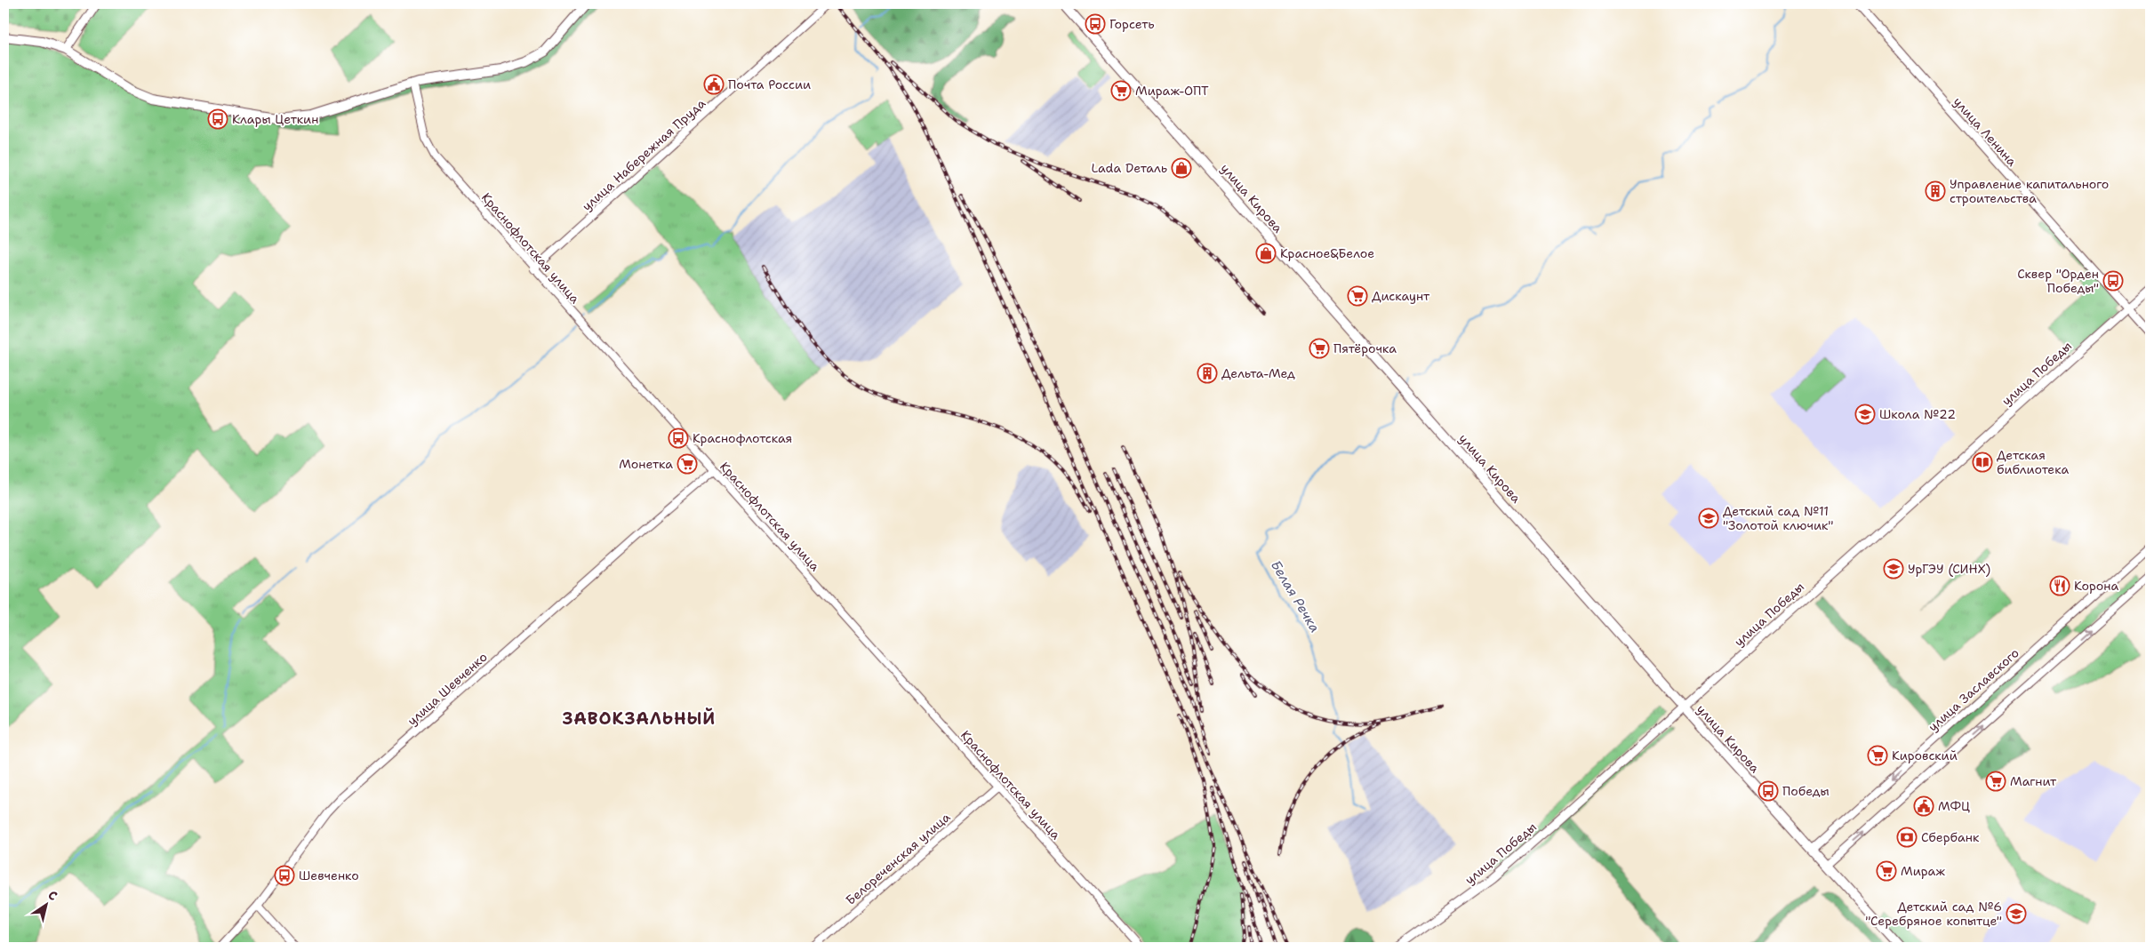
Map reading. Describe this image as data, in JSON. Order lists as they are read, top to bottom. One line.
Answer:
{"streets":{"main road":["улица Ленина","улица Кирова","улица Победы"],"street":["улица Набережная Пруда","Краснофлотская улица","улица Шевченко","улица Заславского","Белореченская улица"]},"crossings":[["улица Ленина","улица Победы"],["улица Набережная Пруда","Краснофлотская улица"],["улица Кирова","улица Победы"],["улица Кирова","улица Заславского"],["Краснофлотская улица","улица Шевченко"],["Краснофлотская улица","Белореченская улица"]],"districts":["ЗАВОКЗАЛЬНЫЙ"],"water":["Белая Речка"],"places":{"bus stop":["Горсеть","Клары Цеткин","Сквер \"Орден Победы\"","Краснофлотская","Победы","Шевченко"],"public building":["Почта России","МФЦ"],"supermarket":["Мираж-ОПТ","Дискаунт","Пятёрочка","Монетка","Кировский","Магнит","Мираж"],"shop":["Lada Dеталь","Красное&Белое"],"building":["Управление капитального строительства","Дельта-Мед"],"school or university":["Школа №22","Детский сад №11 \"Золотой ключик\"","УрГЭУ (СИНХ)","Детский сад №6 \"Серебряное копытце\""],"library":["Детская библиотека"],"restaurant":["Корона"],"bank":["Сбербанк"]},"north":"top right"}
